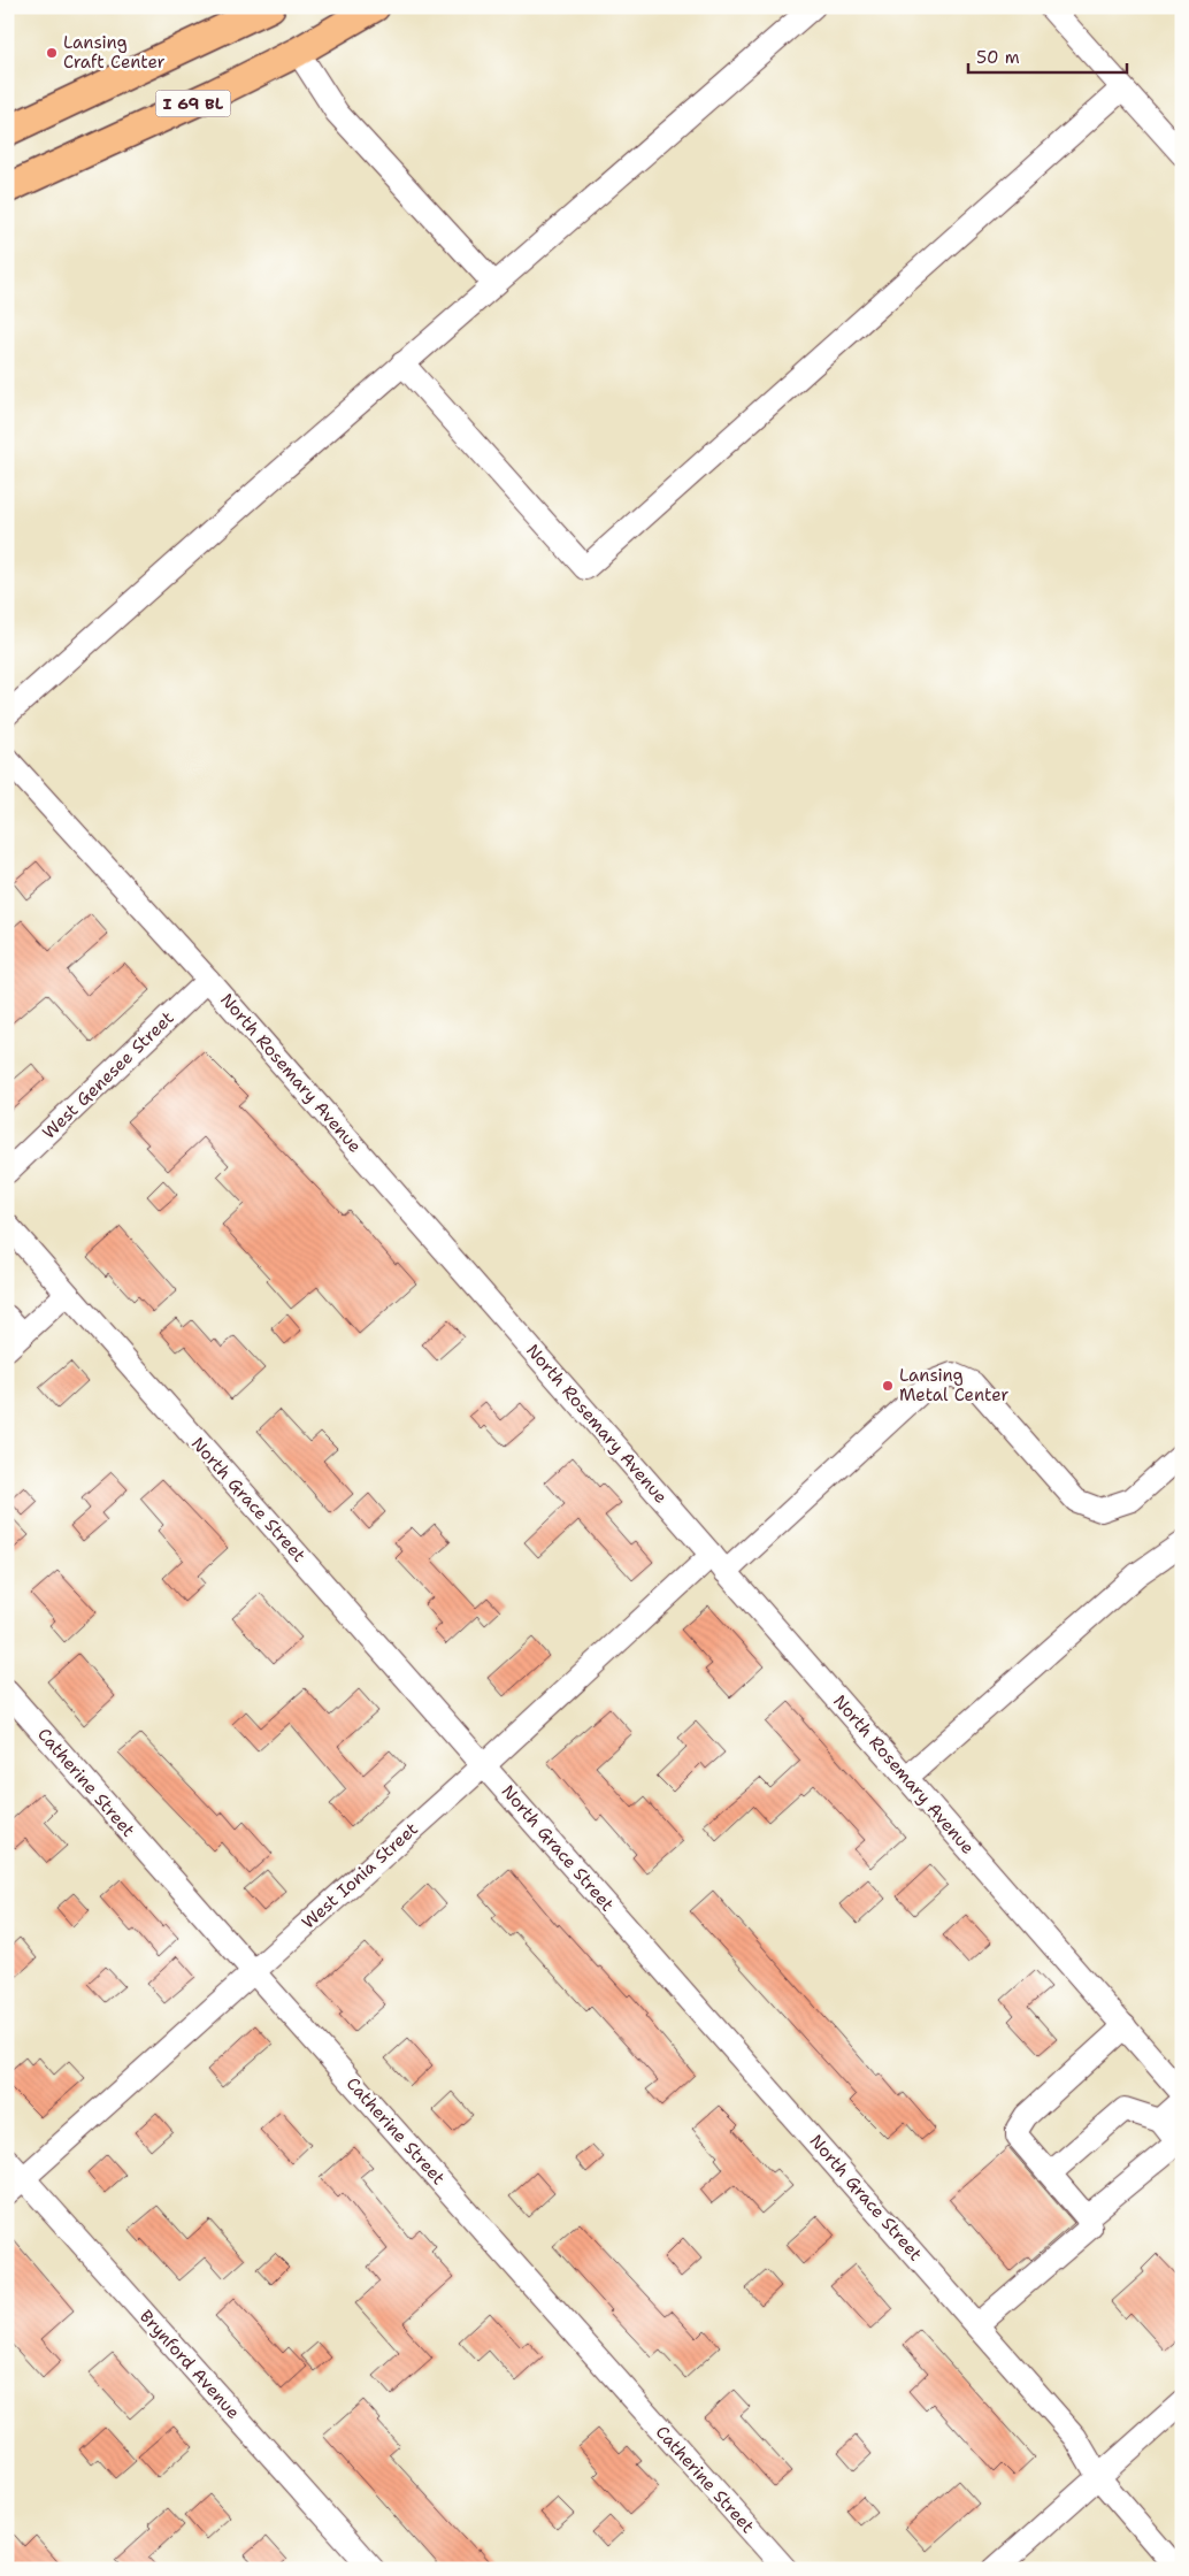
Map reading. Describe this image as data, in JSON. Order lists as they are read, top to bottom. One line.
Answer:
{"streets":{"main road":["I 69 BL"],"street":["North Rosemary Avenue","West Genesee Street","North Grace Street","Catherine Street","West Ionia Street","Brynford Avenue"]},"crossings":[["North Rosemary Avenue","West Genesee Street"],["North Rosemary Avenue","West Ionia Street"],["North Grace Street","West Ionia Street"],["Catherine Street","West Ionia Street"],["West Ionia Street","Brynford Avenue"]],"places":["Lansing Craft Center","Lansing Metal Center"],"scale_bar":"50 m"}
